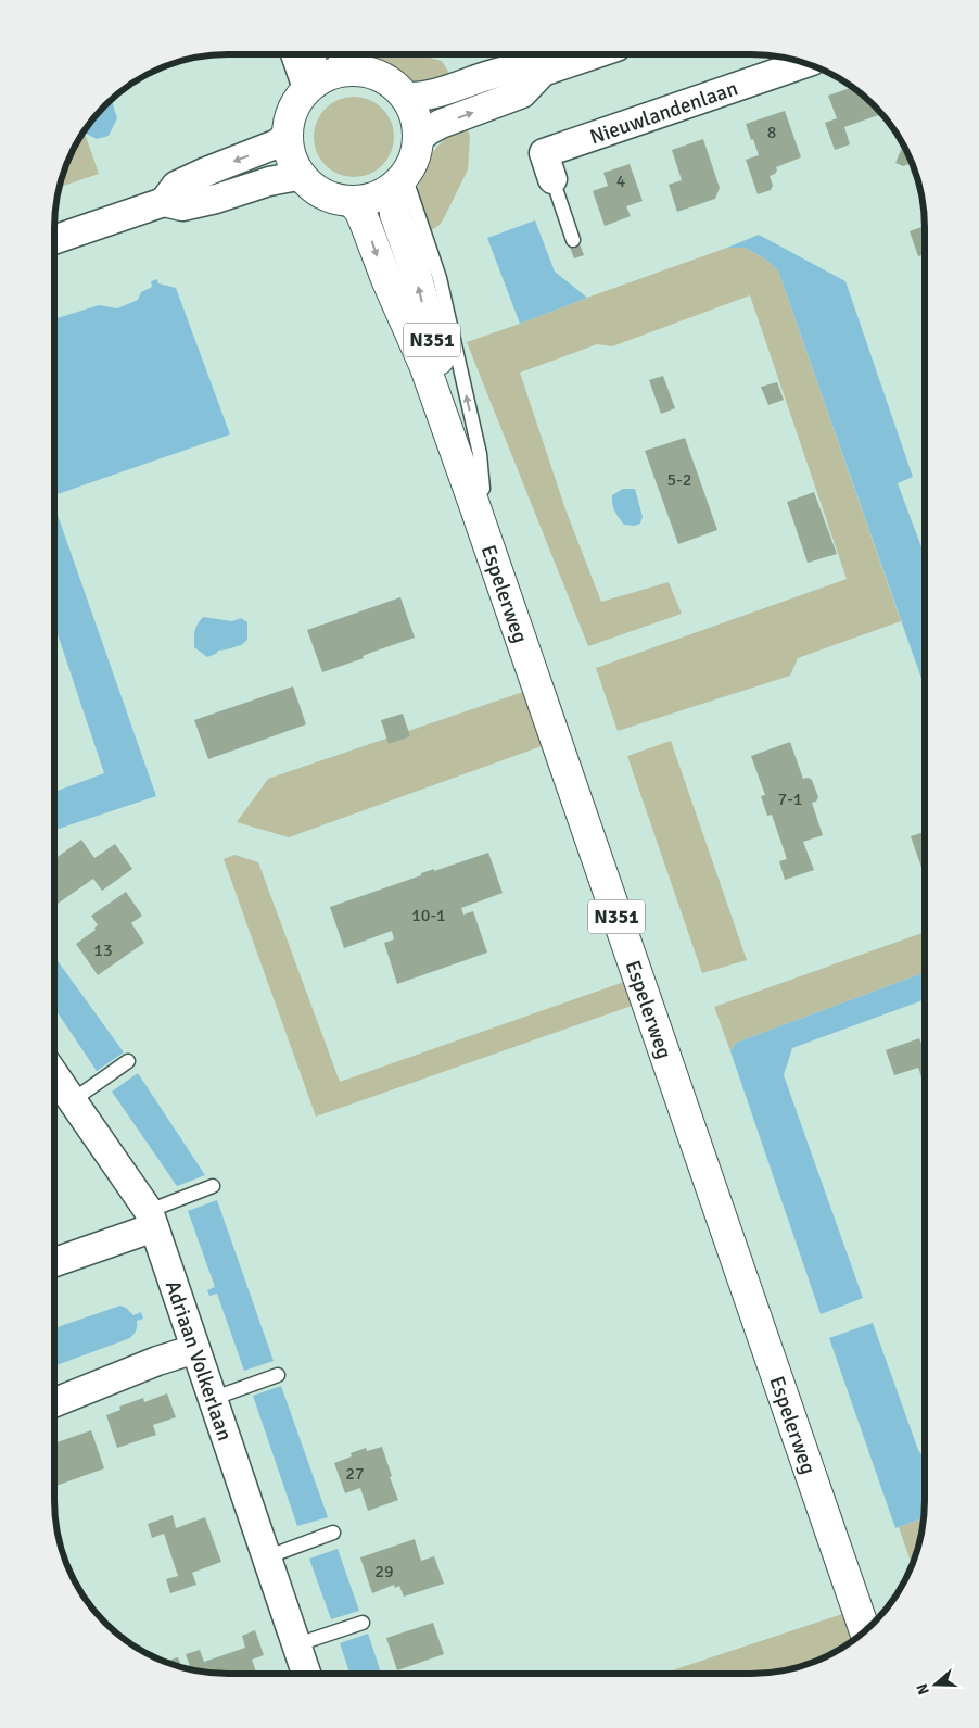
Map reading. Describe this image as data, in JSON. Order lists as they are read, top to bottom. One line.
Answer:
{"streets":{"main road":["N351","Espelerweg"],"street":["Nieuwlandenlaan","Adriaan Volkerlaan"]},"house_numbers":["8","4","5-2","7-1","10-1","13","27","29"],"north":"left"}
